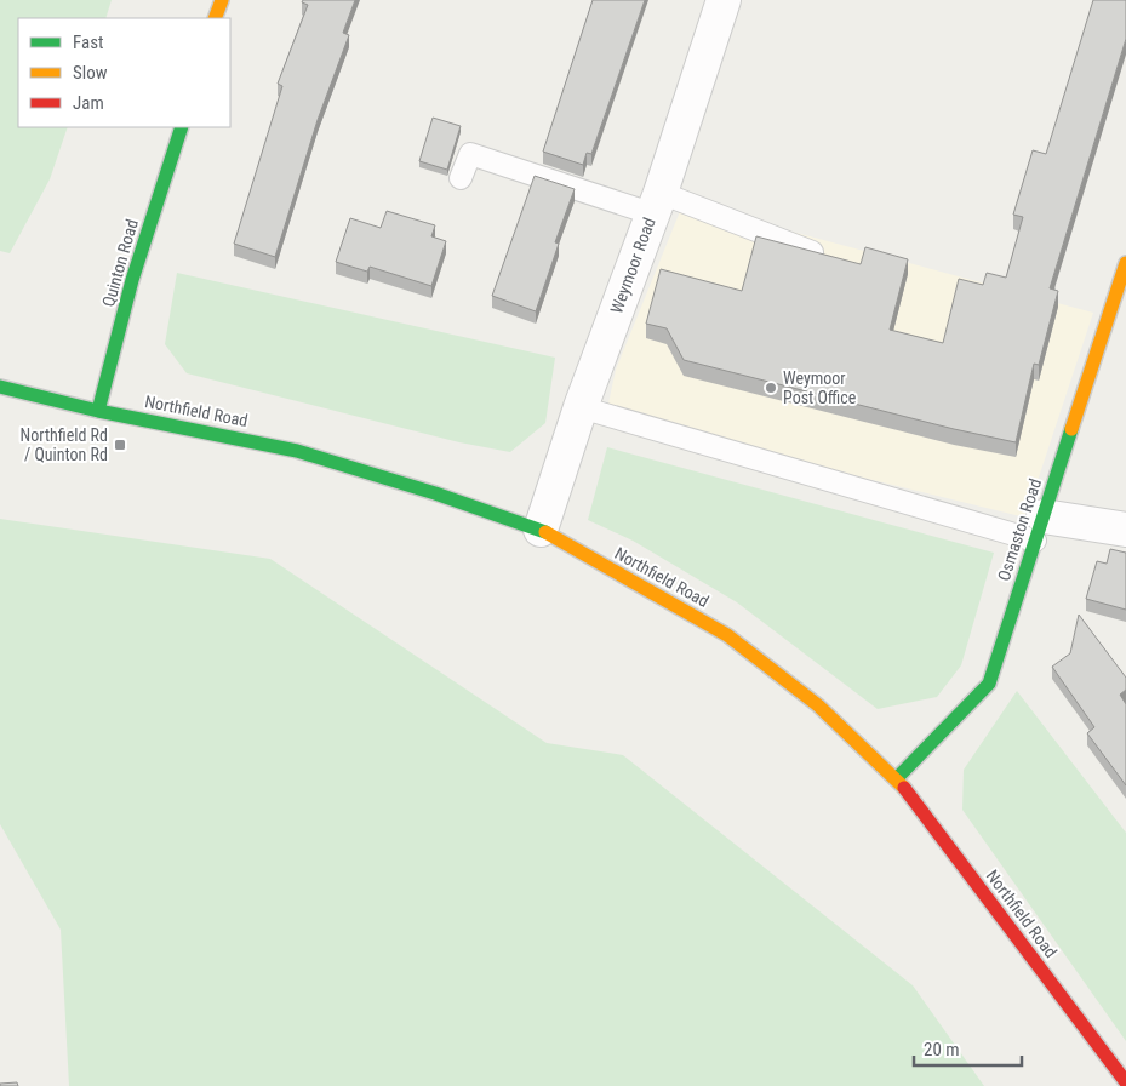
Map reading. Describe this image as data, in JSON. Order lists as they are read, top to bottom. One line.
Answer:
{"streets":{"street":["Quinton Road","Weymoor Road","Northfield Road","Osmaston Road"]},"crossings":[["Quinton Road","Northfield Road"],["Weymoor Road","Northfield Road"],["Northfield Road","Osmaston Road"]],"places":{"other":["Weymoor Post Office"],"transit":["Northfield Rd / Quinton Rd"]},"legend":["Fast","Slow","Jam"],"scale_bar":"20 m"}
